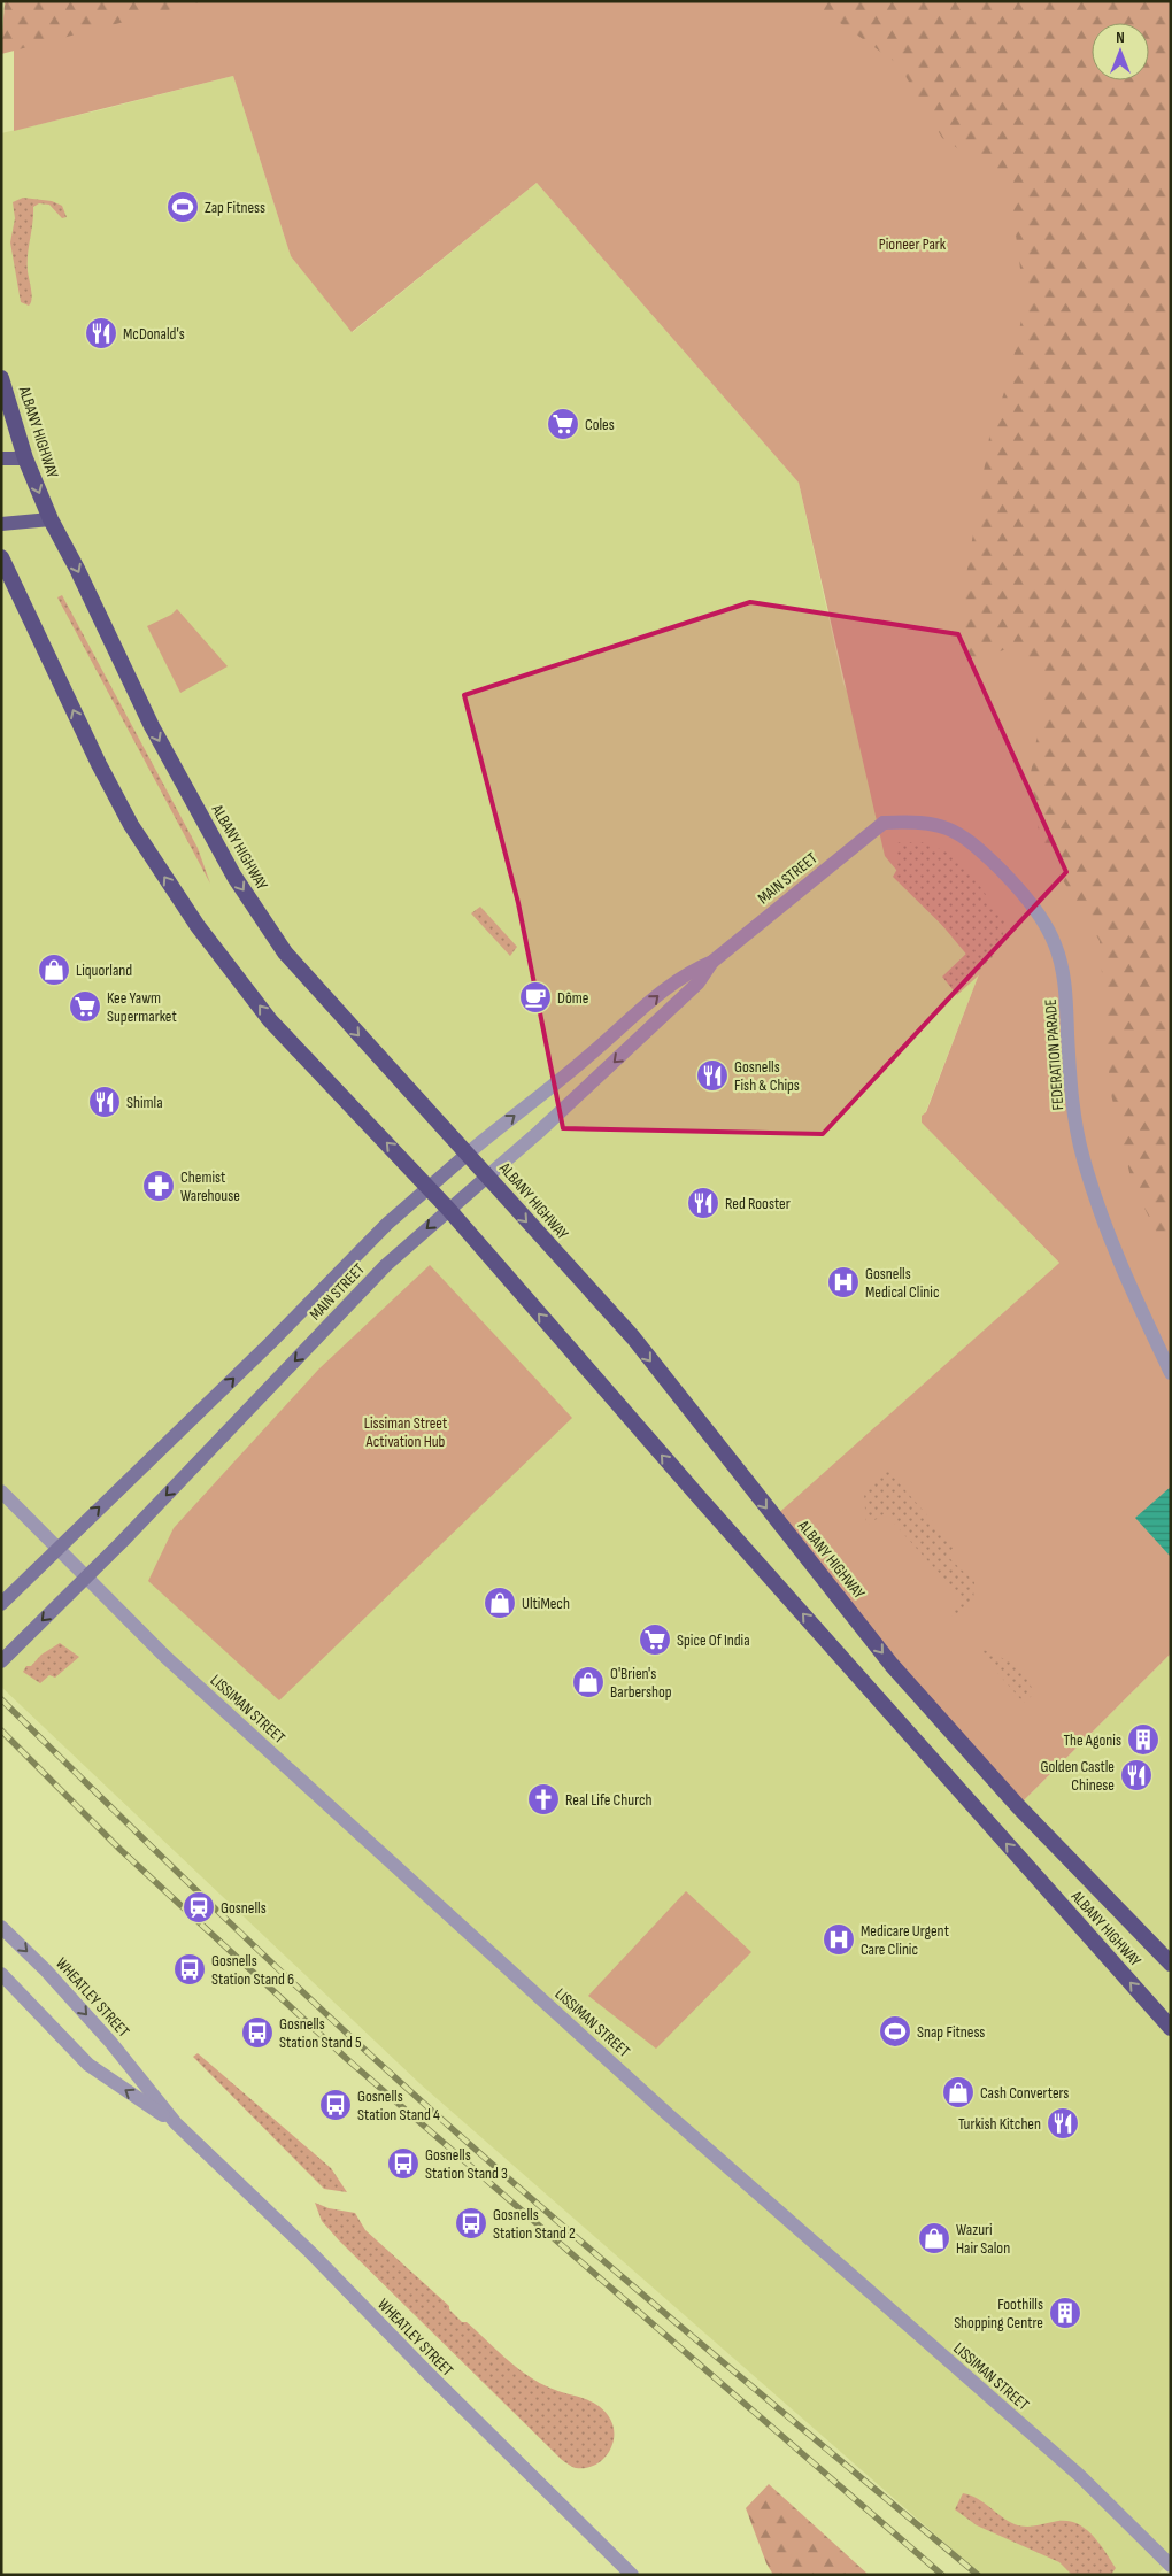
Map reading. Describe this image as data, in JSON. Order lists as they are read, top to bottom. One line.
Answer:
{"streets":{"highway":["ALBANY HIGHWAY"],"main road":["MAIN STREET"],"street":["FEDERATION PARADE","LISSIMAN STREET","WHEATLEY STREET"]},"crossings":[["ALBANY HIGHWAY","MAIN STREET"],["MAIN STREET","FEDERATION PARADE"],["MAIN STREET","LISSIMAN STREET"]],"parks":["Pioneer Park","Lissiman Street Activation Hub"],"places":{"sports":["Zap Fitness","Snap Fitness"],"restaurant":["McDonald's","Gosnells Fish & Chips","Shimla","Red Rooster","Golden Castle Chinese","Turkish Kitchen"],"supermarket":["Coles","Kee Yawm Supermarket","Spice Of India"],"shop":["Liquorland","UltiMech","O'Brien's Barbershop","Cash Converters","Wazuri Hair Salon"],"cafe":["Dôme"],"pharmacy":["Chemist Warehouse"],"hospital":["Gosnells Medical Clinic","Medicare Urgent Care Clinic"],"building":["The Agonis","Foothills Shopping Centre"],"church":["Real Life Church"],"station":["Gosnells"],"bus stop":["Gosnells Station Stand 6","Gosnells Station Stand 5","Gosnells Station Stand 4","Gosnells Station Stand 3","Gosnells Station Stand 2"]},"north":"top"}
